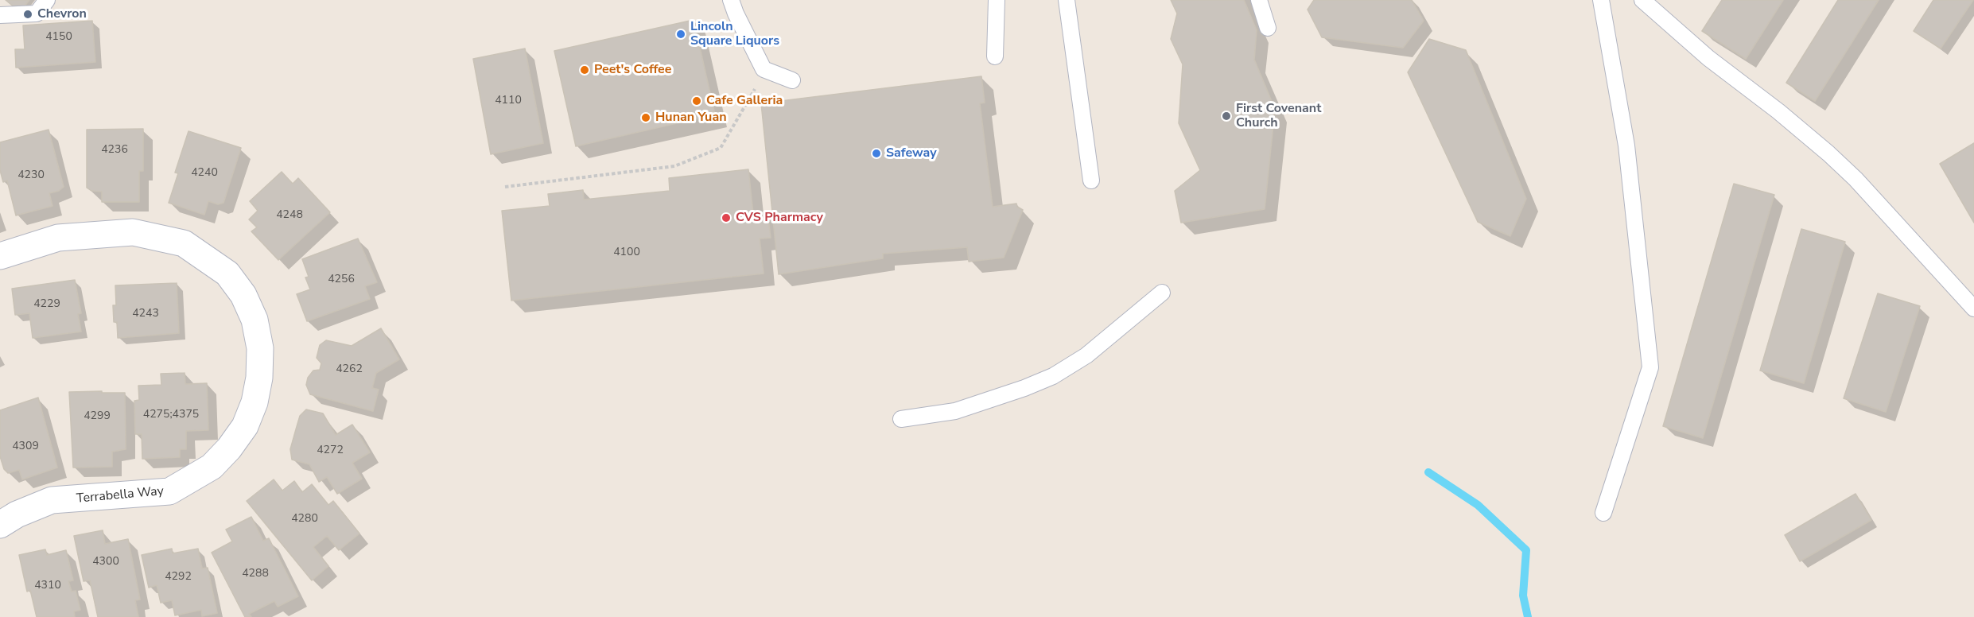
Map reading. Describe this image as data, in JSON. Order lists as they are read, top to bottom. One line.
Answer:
{"streets":{"street":["Terrabella Way"]},"places":["Chevron","Lincoln Square Liquors","Peet's Coffee","Cafe Galleria","First Covenant Church","Hunan Yuan","Safeway","CVS Pharmacy"],"house_numbers":["4150","4110","4236","4240","4230","4248","4100","4256","4229","4243","4262","4275;4375","4299","4309","4272","4280","4300","4288","4292","4310"]}
